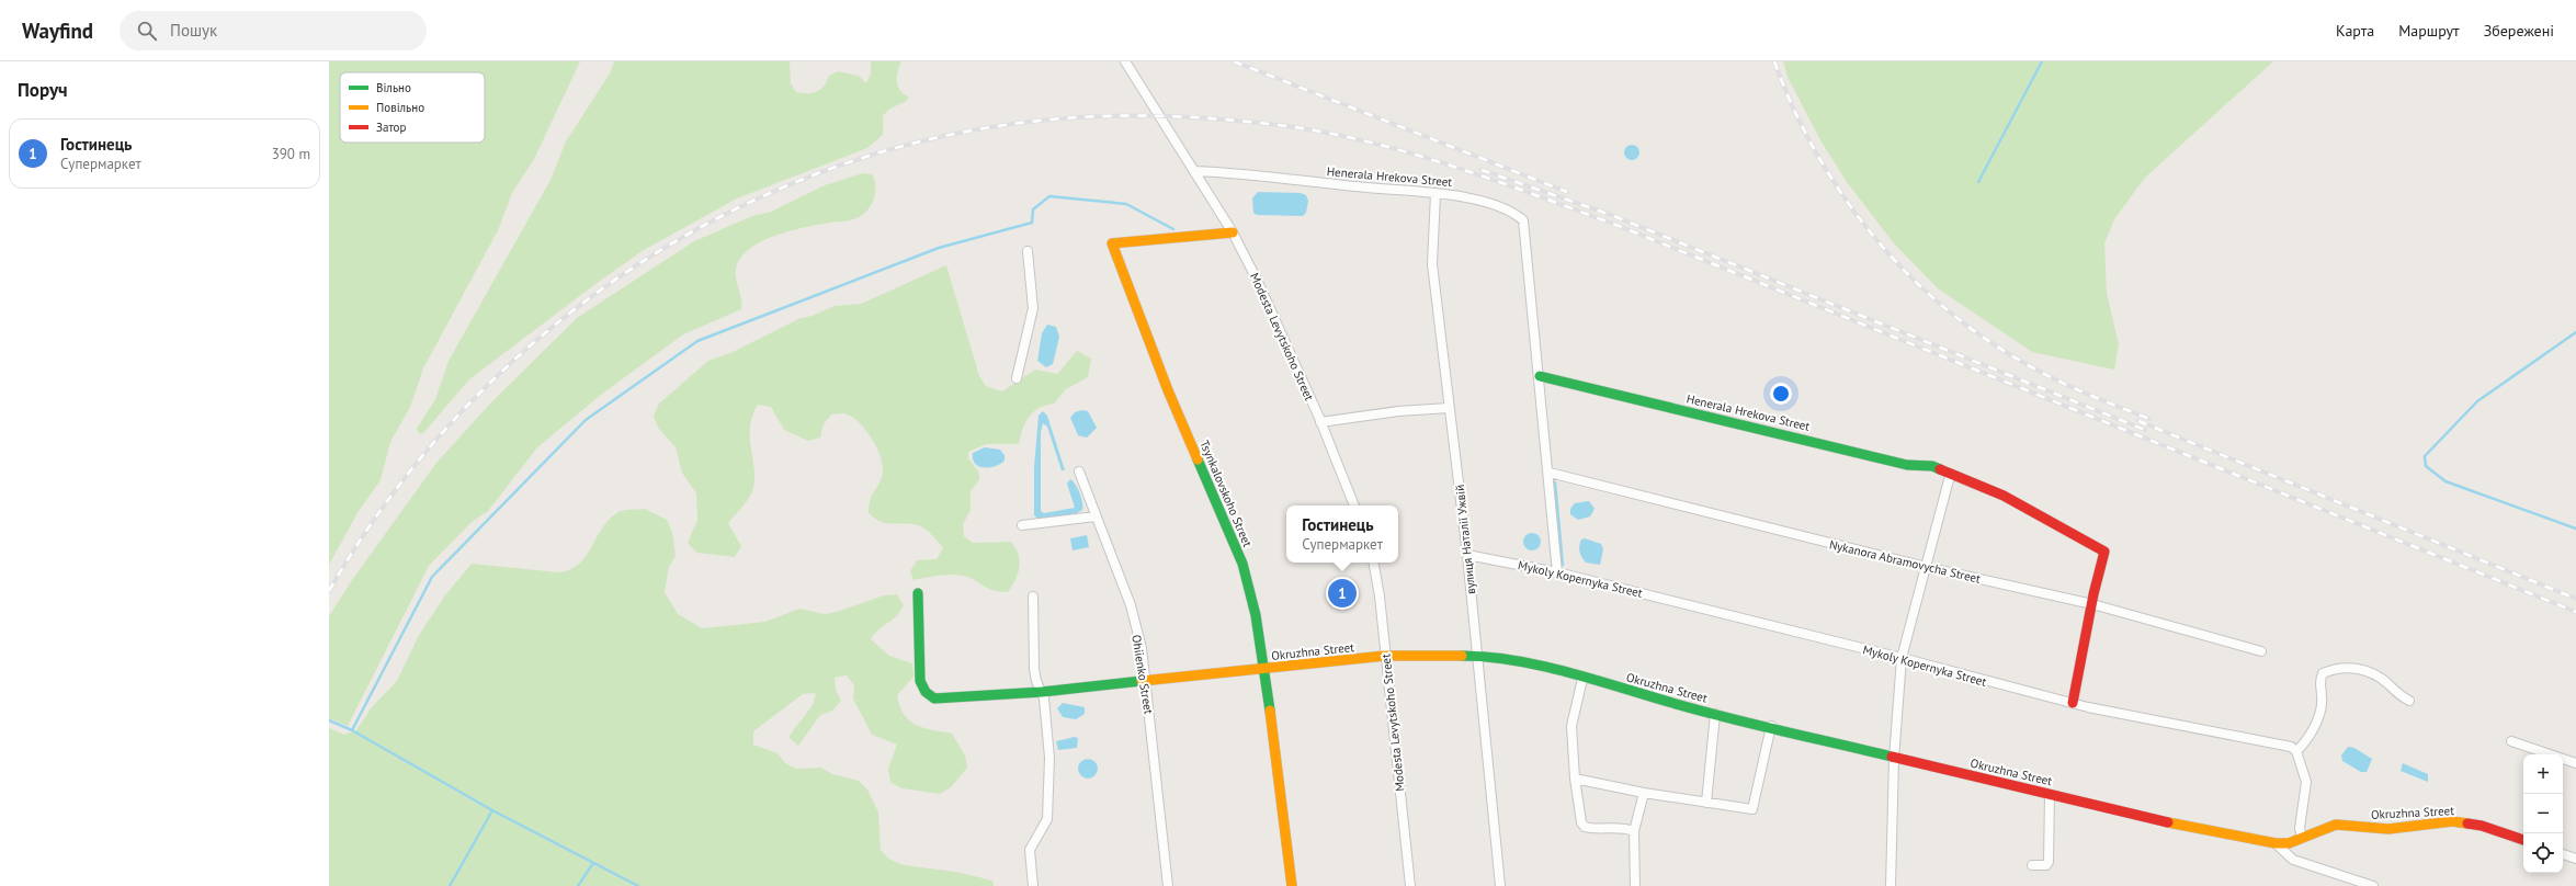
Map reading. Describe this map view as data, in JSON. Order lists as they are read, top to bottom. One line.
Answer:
{"streets":{"street":["Henerala Hrekova Street","Modesta Levytskoho Street","Tsynkalovskoho Street","вулиця Наталії Ужвій","Nykanora Abramovycha Street","Mykoly Kopernyka Street","Okruzhna Street","Ohiienko Street"]},"crossings":[["Henerala Hrekova Street","Modesta Levytskoho Street"],["Henerala Hrekova Street","вулиця Наталії Ужвій"],["Henerala Hrekova Street","Nykanora Abramovycha Street"],["Henerala Hrekova Street","Mykoly Kopernyka Street"],["Modesta Levytskoho Street","Tsynkalovskoho Street"],["Modesta Levytskoho Street","Okruzhna Street"],["Tsynkalovskoho Street","Okruzhna Street"],["вулиця Наталії Ужвій","Mykoly Kopernyka Street"],["вулиця Наталії Ужвій","Okruzhna Street"],["Okruzhna Street","Ohiienko Street"]],"legend":["Вільно","Повільно","Затор"],"page":{"header":"Wayfind","search":"Пошук","nav":["Карта","Маршрут","Збережені"],"heading":"Поруч","list":[{"mark":"1","name":"Гостинець","note":"Супермаркет","value":"390 m"}],"popup":["Гостинець","Супермаркет"],"pins":"1","map_buttons":["+","−"]}}
